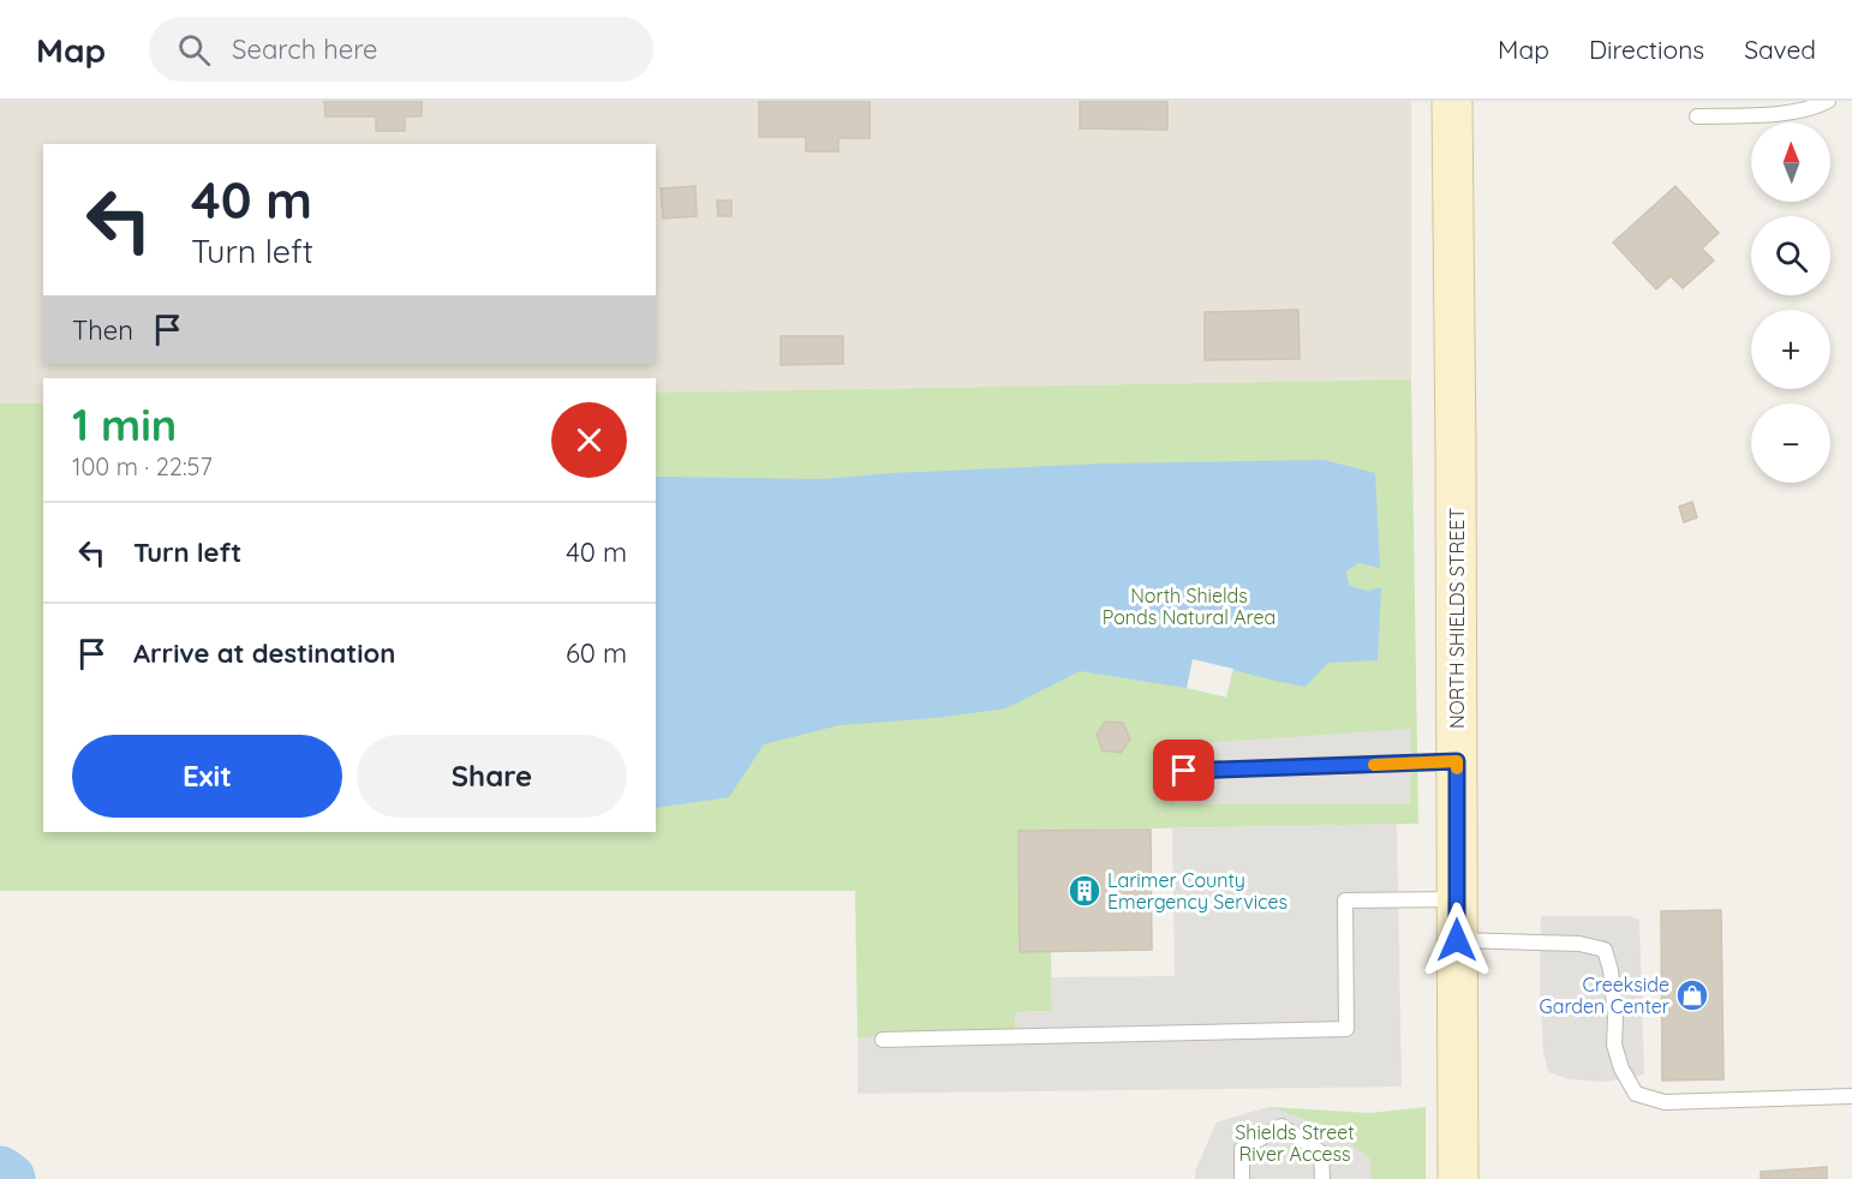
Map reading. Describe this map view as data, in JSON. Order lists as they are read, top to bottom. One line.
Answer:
{"streets":{"main road":["NORTH SHIELDS STREET"]},"parks":["North Shields Ponds Natural Area","Shields Street River Access"],"places":{"building":["Larimer County Emergency Services"],"shop":["Creekside Garden Center"]},"north":"top","page":{"header":"Map","search":"Search here","nav":["Map","Directions","Saved"],"map_buttons":["+","−"],"turn":["40 m","Turn left"],"then":"Then","heading":["1 min","100 m · 22:57"],"list":[{"name":"Turn left","value":"40 m"},{"name":"Arrive at destination","value":"60 m"}],"buttons":["Exit","Share"]}}
